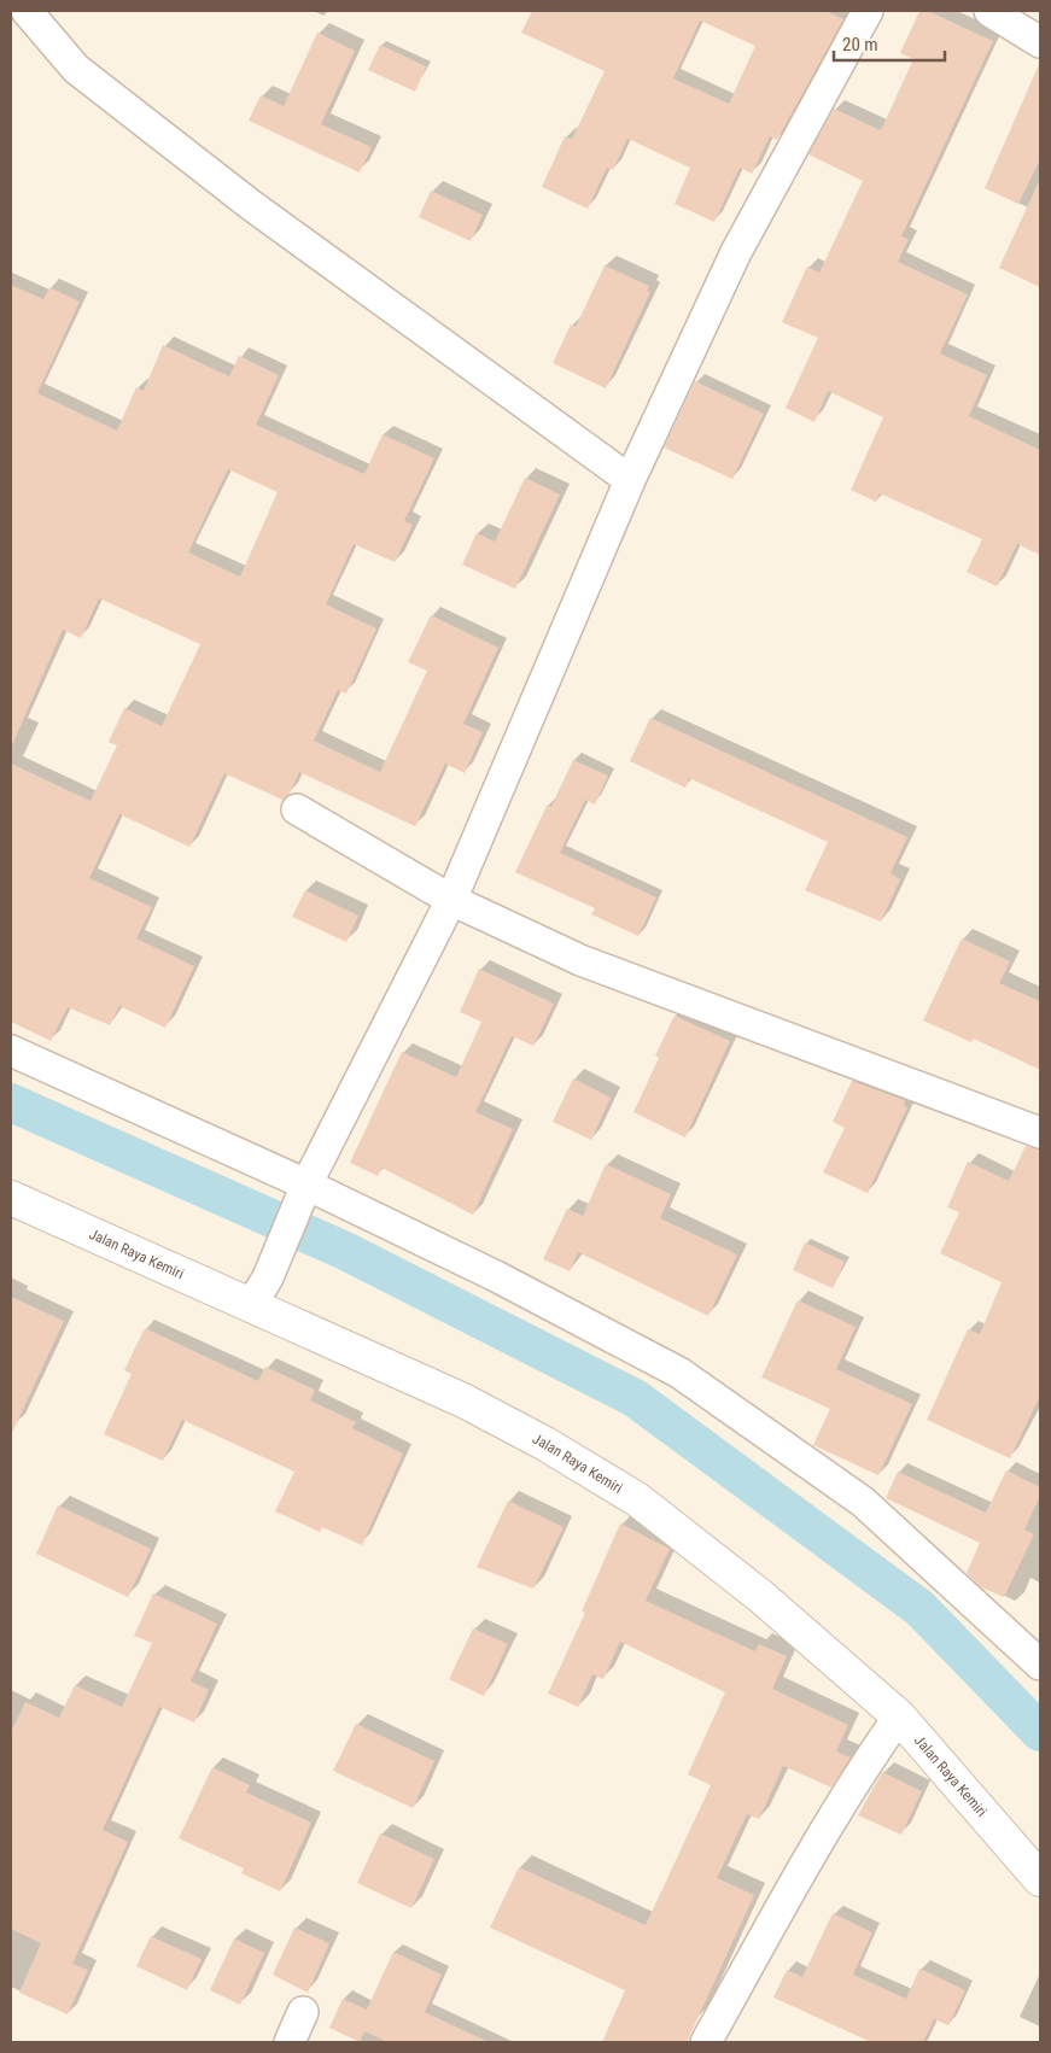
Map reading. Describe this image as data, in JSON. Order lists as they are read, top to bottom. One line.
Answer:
{"streets":{"main road":["Jalan Raya Kemiri"]},"scale_bar":"20 m"}
